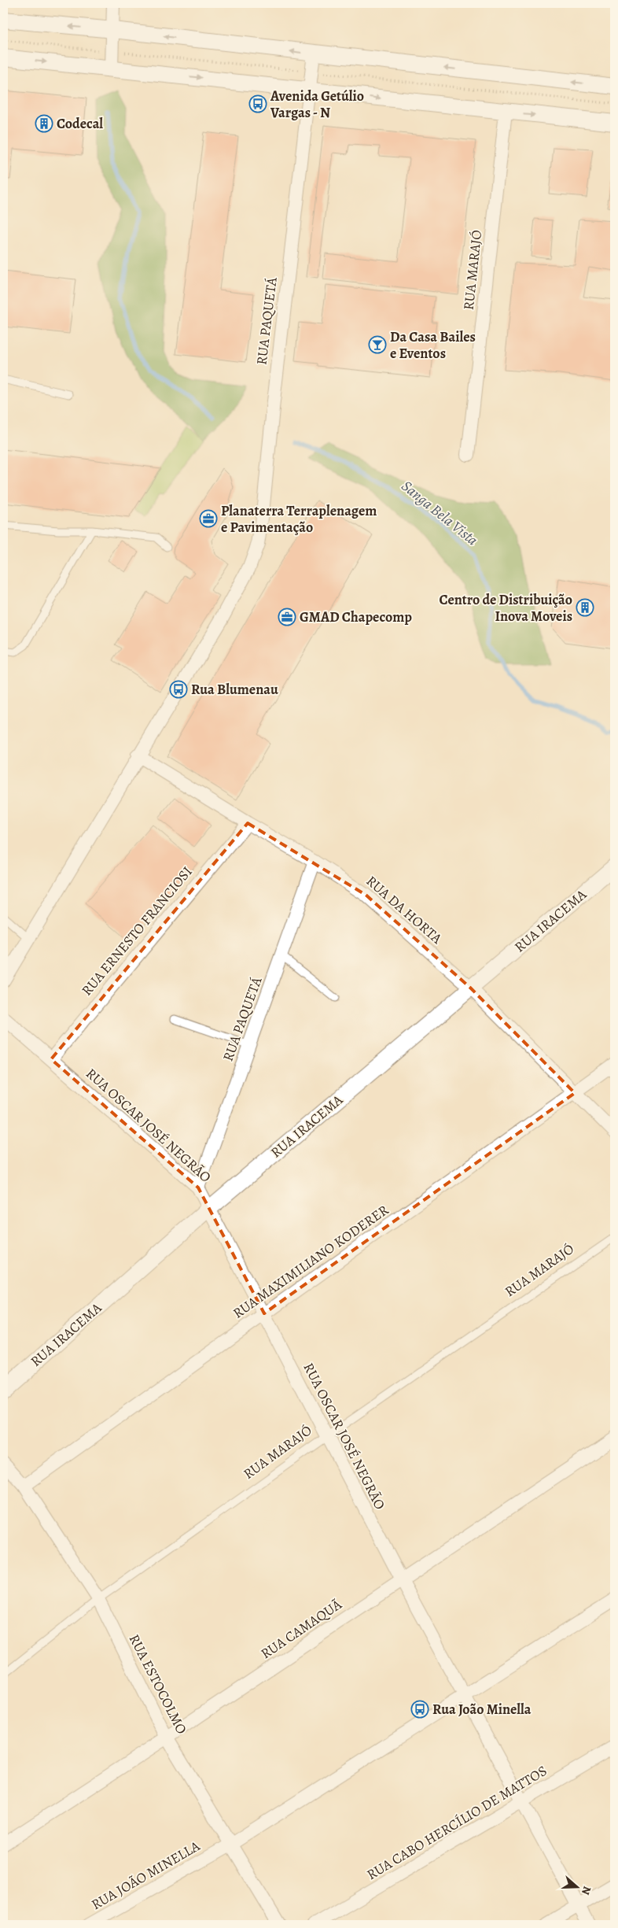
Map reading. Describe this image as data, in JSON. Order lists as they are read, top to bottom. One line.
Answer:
{"streets":{"street":["RUA MARAJÓ","RUA PAQUETÁ","RUA DA HORTA","RUA IRACEMA","RUA ERNESTO FRANCIOSI","RUA OSCAR JOSÉ NEGRÃO","RUA MAXIMILIANO KODERER","RUA CAMAQUÃ","RUA ESTOCOLMO","RUA CABO HERCÍLIO DE MATTOS","RUA JOÃO MINELLA"]},"crossings":[["RUA MARAJÓ","RUA OSCAR JOSÉ NEGRÃO"],["RUA MARAJÓ","RUA ESTOCOLMO"],["RUA PAQUETÁ","RUA DA HORTA"],["RUA PAQUETÁ","RUA OSCAR JOSÉ NEGRÃO"],["RUA DA HORTA","RUA IRACEMA"],["RUA DA HORTA","RUA ERNESTO FRANCIOSI"],["RUA DA HORTA","RUA MAXIMILIANO KODERER"],["RUA IRACEMA","RUA OSCAR JOSÉ NEGRÃO"],["RUA ERNESTO FRANCIOSI","RUA OSCAR JOSÉ NEGRÃO"],["RUA OSCAR JOSÉ NEGRÃO","RUA MAXIMILIANO KODERER"],["RUA OSCAR JOSÉ NEGRÃO","RUA CAMAQUÃ"],["RUA OSCAR JOSÉ NEGRÃO","RUA CABO HERCÍLIO DE MATTOS"],["RUA OSCAR JOSÉ NEGRÃO","RUA JOÃO MINELLA"],["RUA MAXIMILIANO KODERER","RUA ESTOCOLMO"],["RUA CAMAQUÃ","RUA ESTOCOLMO"],["RUA ESTOCOLMO","RUA JOÃO MINELLA"]],"water":["Sanga Bela Vista"],"places":{"bus stop":["Avenida Getúlio Vargas - N","Rua Blumenau","Rua João Minella"],"building":["Codecal","Centro de Distribuição Inova Moveis"],"bar":["Da Casa Bailes e Eventos"],"office":["Planaterra Terraplenagem e Pavimentação","GMAD Chapecomp"]},"north":"right"}
